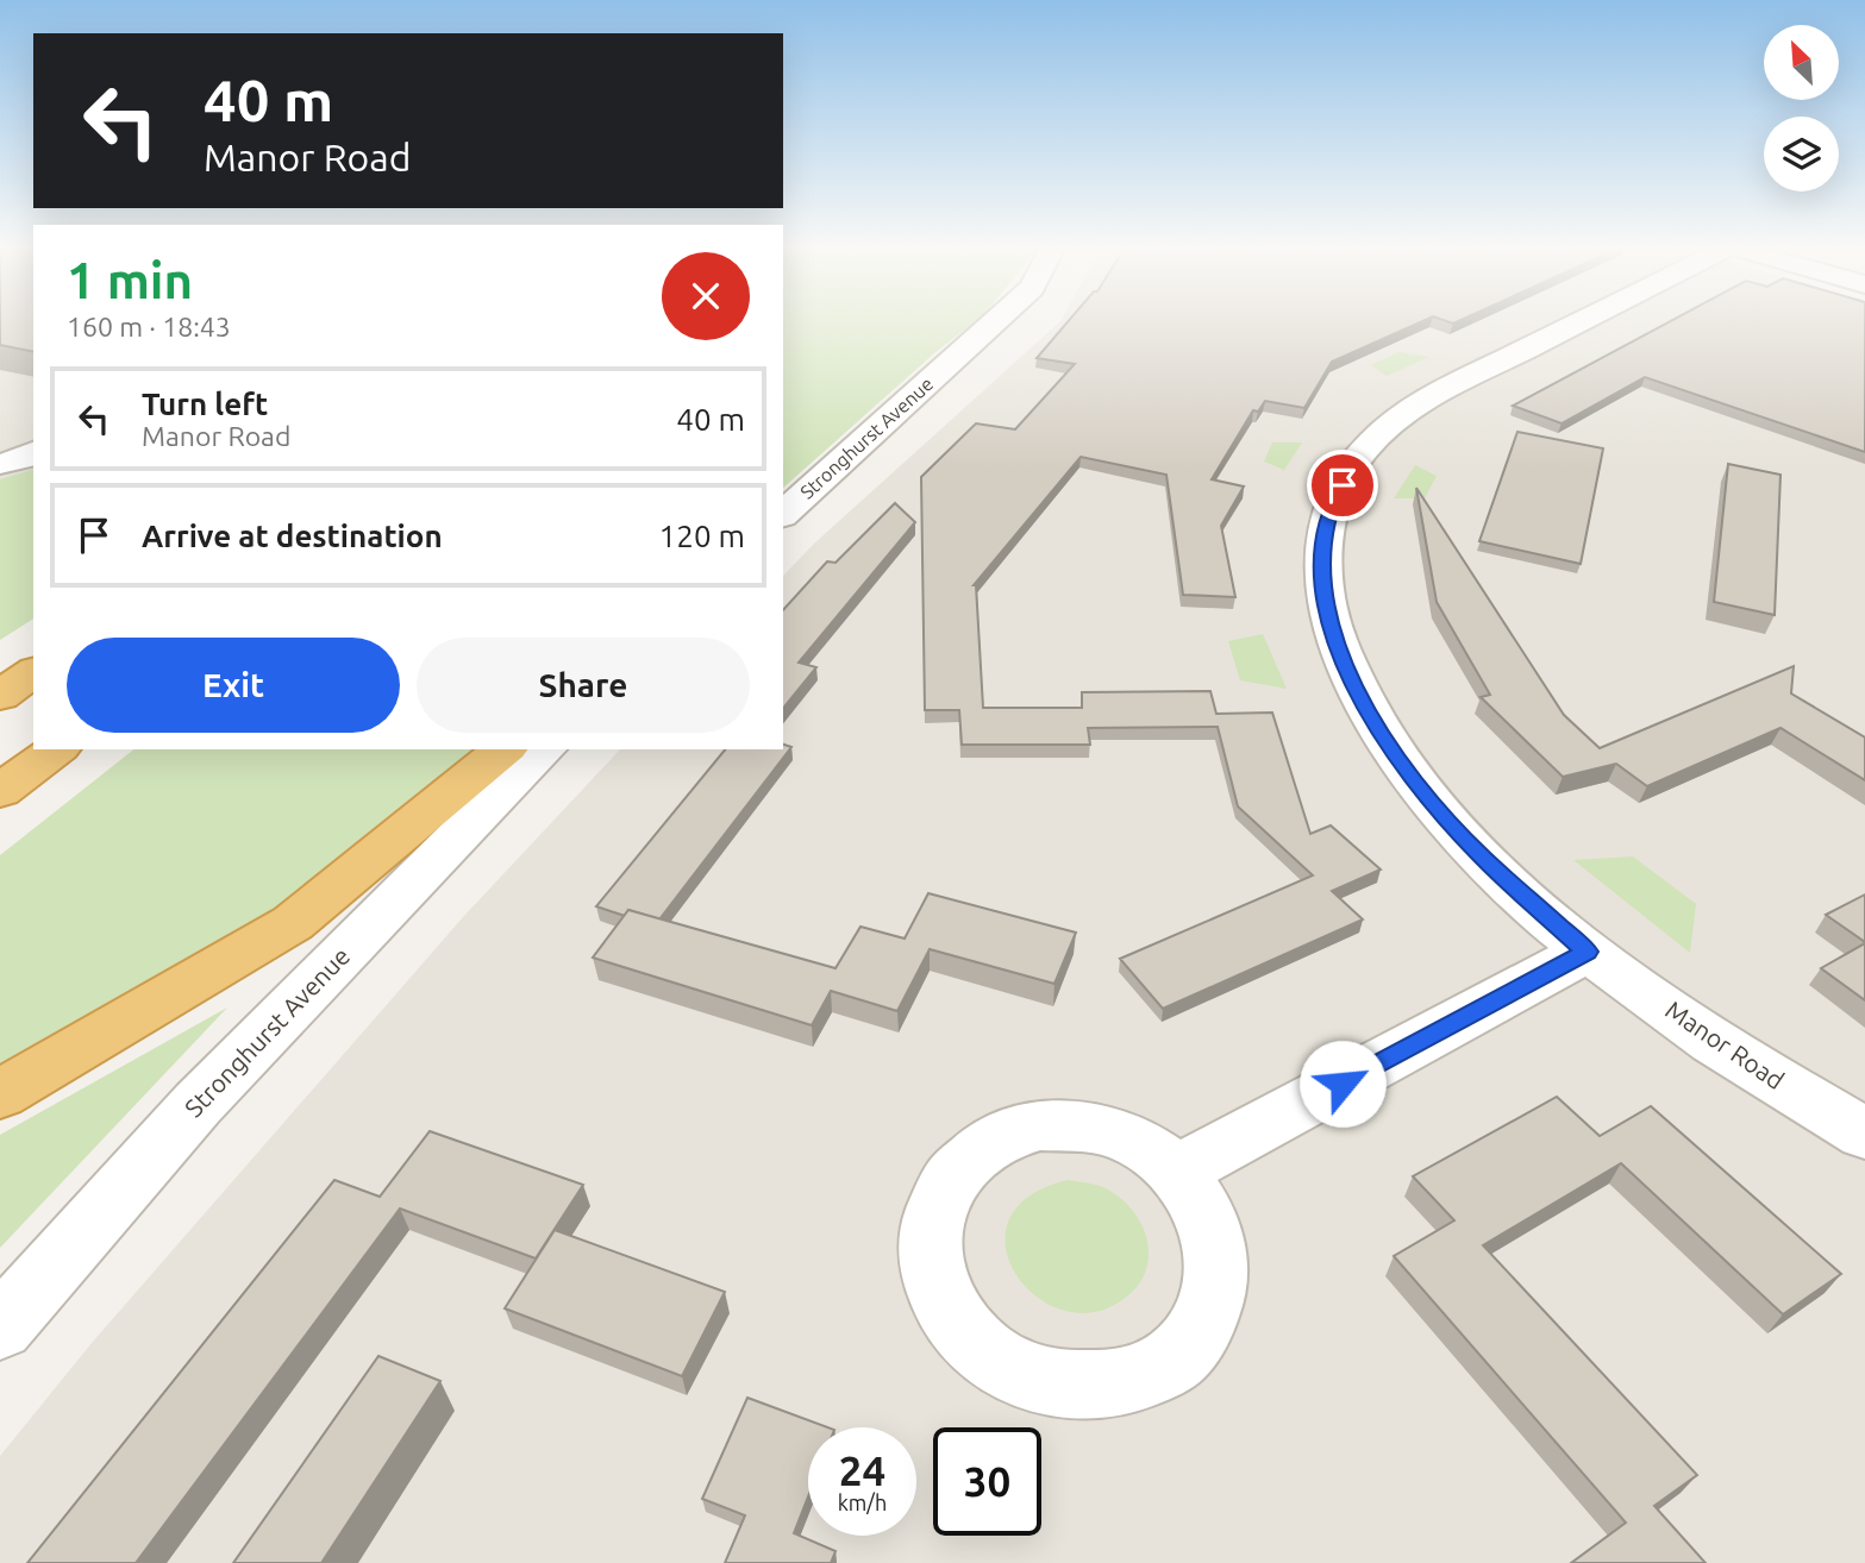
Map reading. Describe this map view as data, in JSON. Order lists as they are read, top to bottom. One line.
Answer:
{"streets":{"street":["Stronghurst Avenue","Manor Road"]},"north":"top left","page":{"turn":["40 m","Manor Road"],"heading":["1 min","160 m · 18:43"],"list":[{"name":"Turn left","note":"Manor Road","value":"40 m"},{"name":"Arrive at destination","value":"120 m"}],"buttons":["Exit","Share"],"speed":"24 km/h","limit":"30"}}
